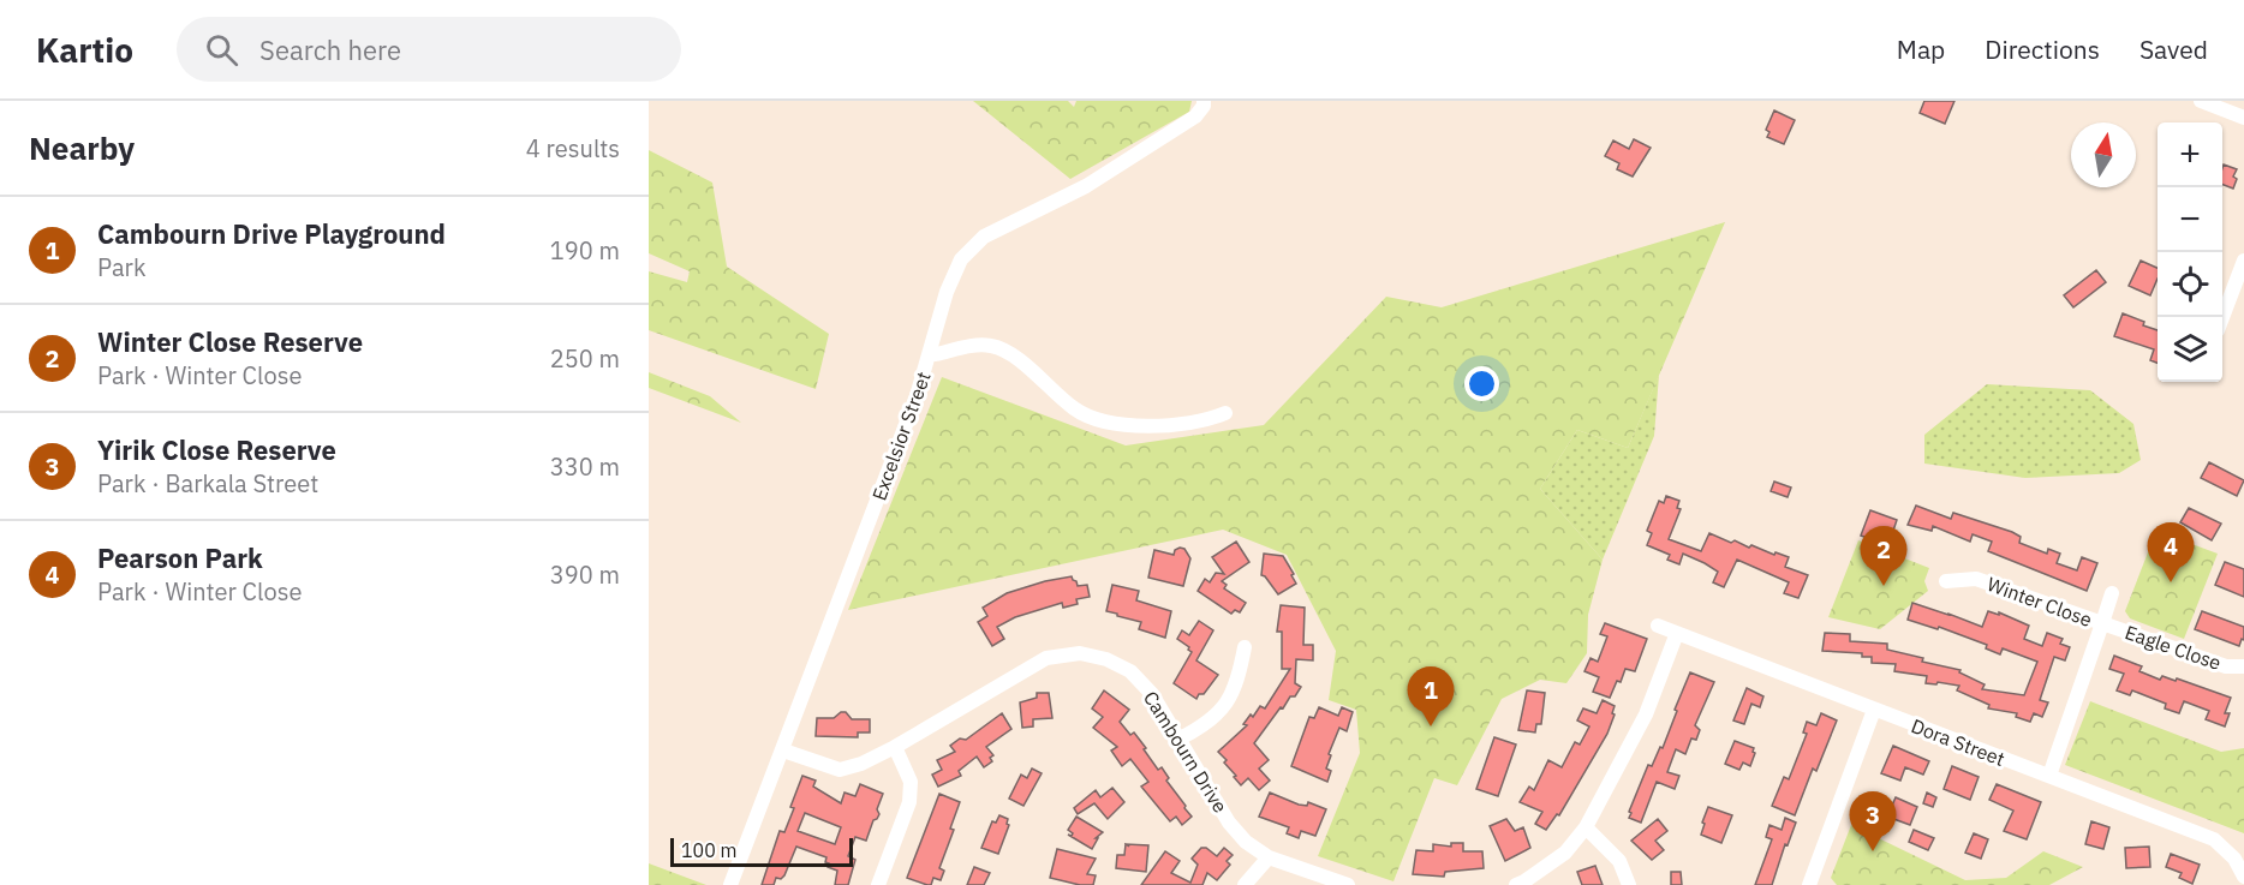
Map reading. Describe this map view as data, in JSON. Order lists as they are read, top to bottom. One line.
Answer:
{"streets":{"street":["Excelsior Street","Winter Close","Eagle Close","Dora Street","Cambourn Drive"]},"crossings":[["Excelsior Street","Cambourn Drive"],["Winter Close","Eagle Close"]],"scale_bar":"100 m","north":"top","page":{"header":"Kartio","search":"Search here","nav":["Map","Directions","Saved"],"heading":["Nearby","4 results"],"map_buttons":["+","−"],"list":[{"mark":"1","name":"Cambourn Drive Playground","note":"Park","value":"190 m"},{"mark":"2","name":"Winter Close Reserve","note":"Park · Winter Close","value":"250 m"},{"mark":"3","name":"Yirik Close Reserve","note":"Park · Barkala Street","value":"330 m"},{"mark":"4","name":"Pearson Park","note":"Park · Winter Close","value":"390 m"}],"pins":["4","2","1","3"],"scale":"100 m"}}
